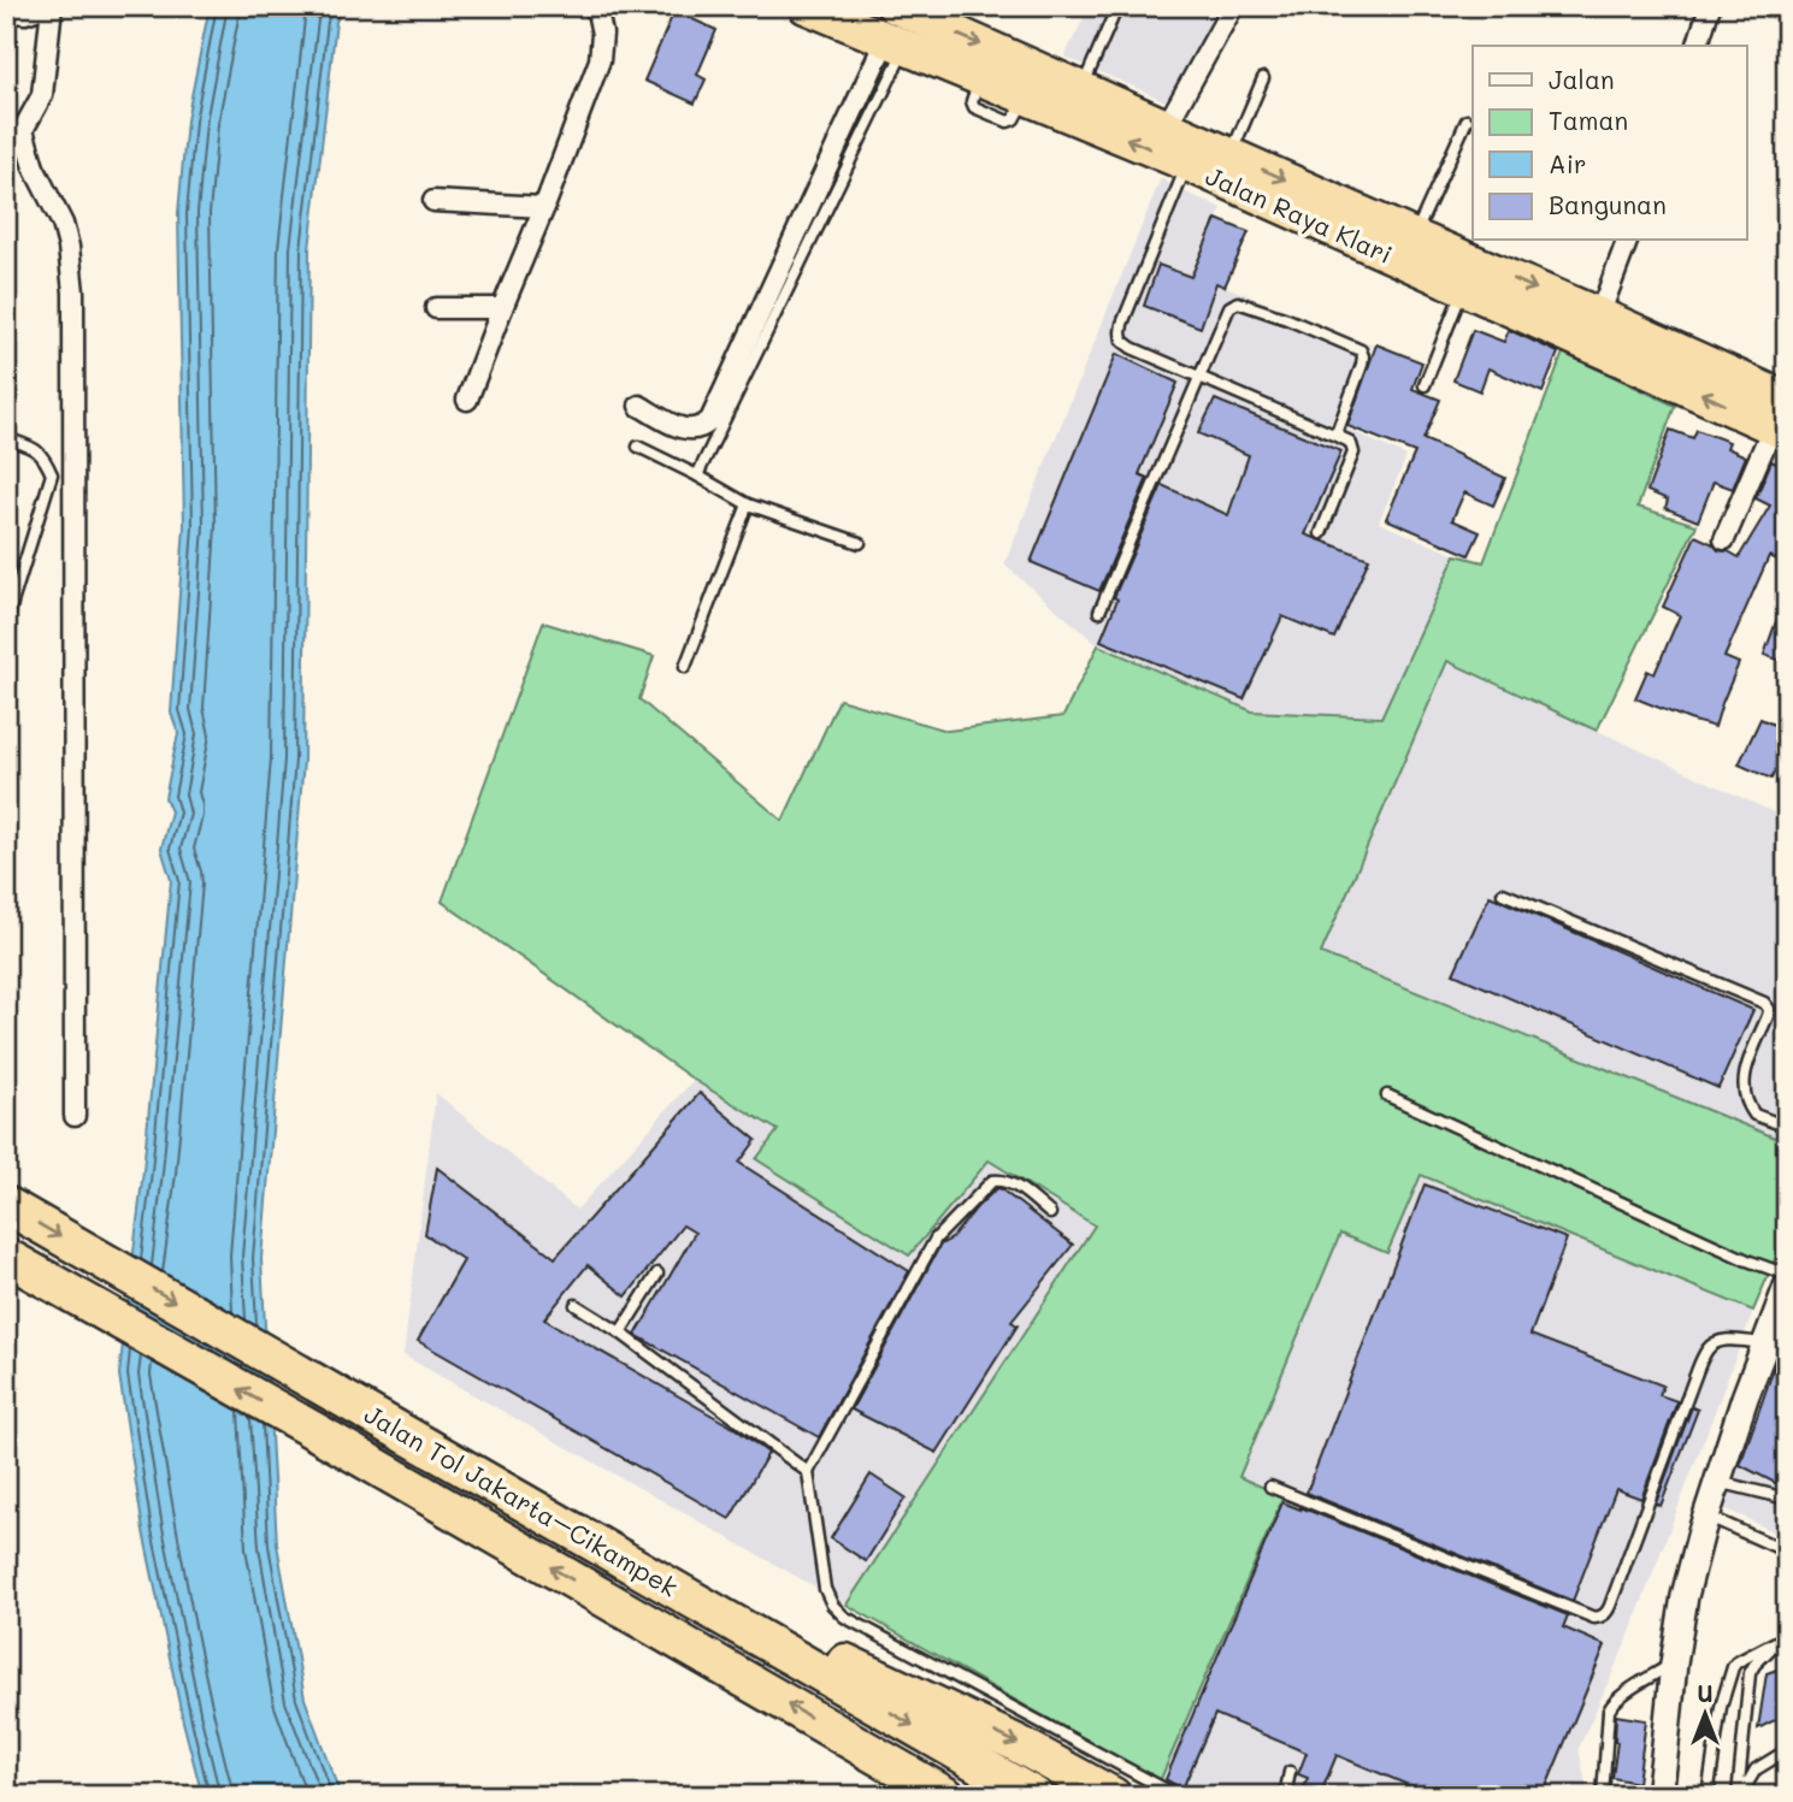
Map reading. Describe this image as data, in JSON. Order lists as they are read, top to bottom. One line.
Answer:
{"streets":{"highway":["Jalan Raya Klari","Jalan Tol Jakarta–Cikampek"]},"legend":["Jalan","Taman","Air","Bangunan"],"north":"top"}
